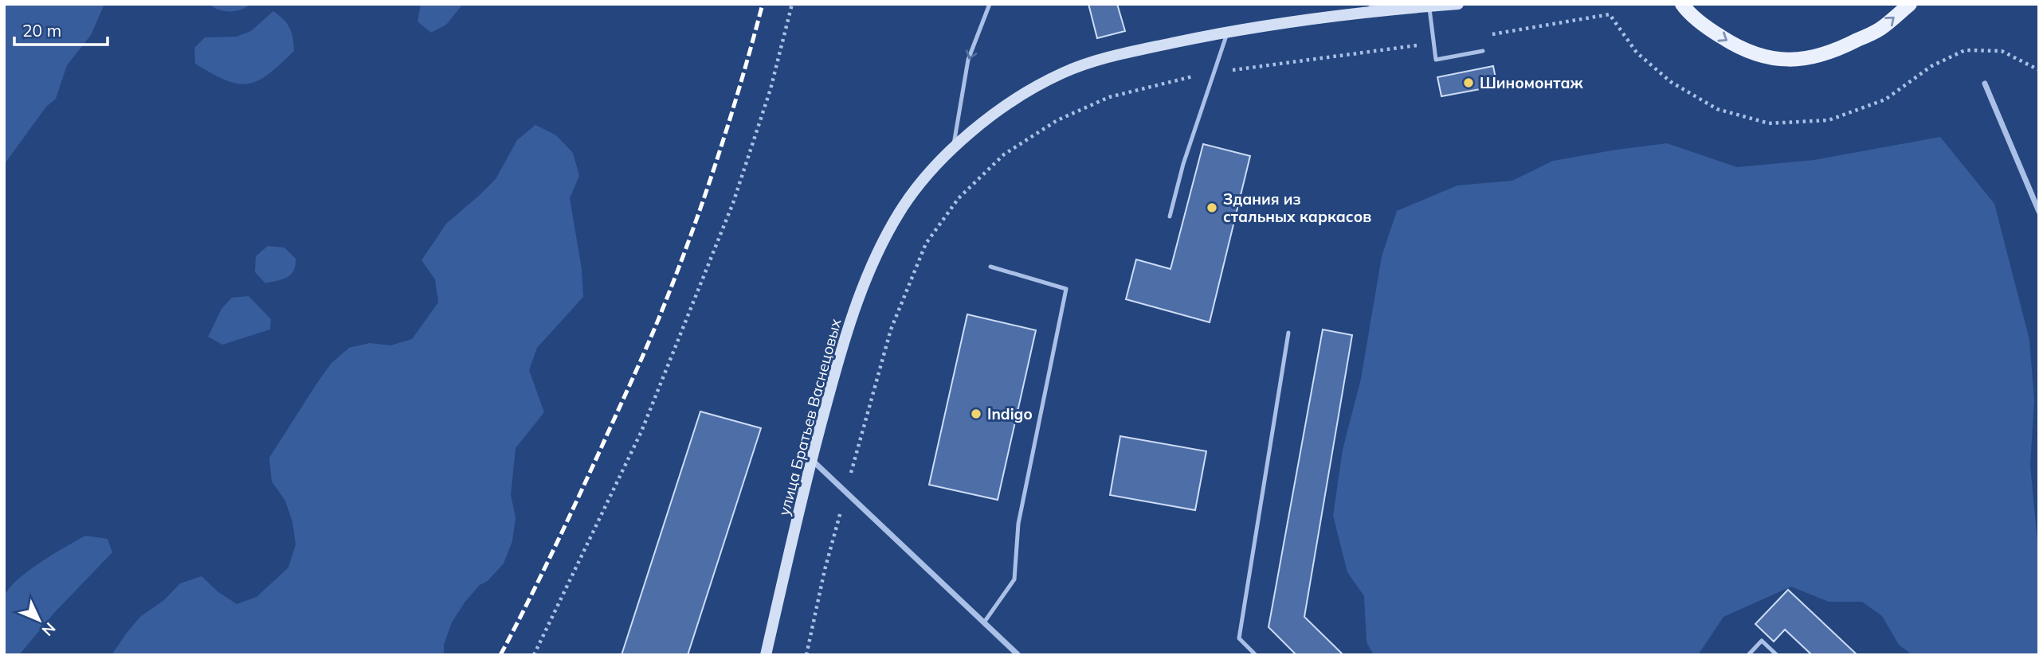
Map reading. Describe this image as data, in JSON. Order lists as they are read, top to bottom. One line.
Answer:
{"streets":{"main road":["улица Братьев Васнецовых"]},"places":["Шиномонтаж","Здания из стальных каркасов","Indigo"],"scale_bar":"20 m","north":"bottom right"}
